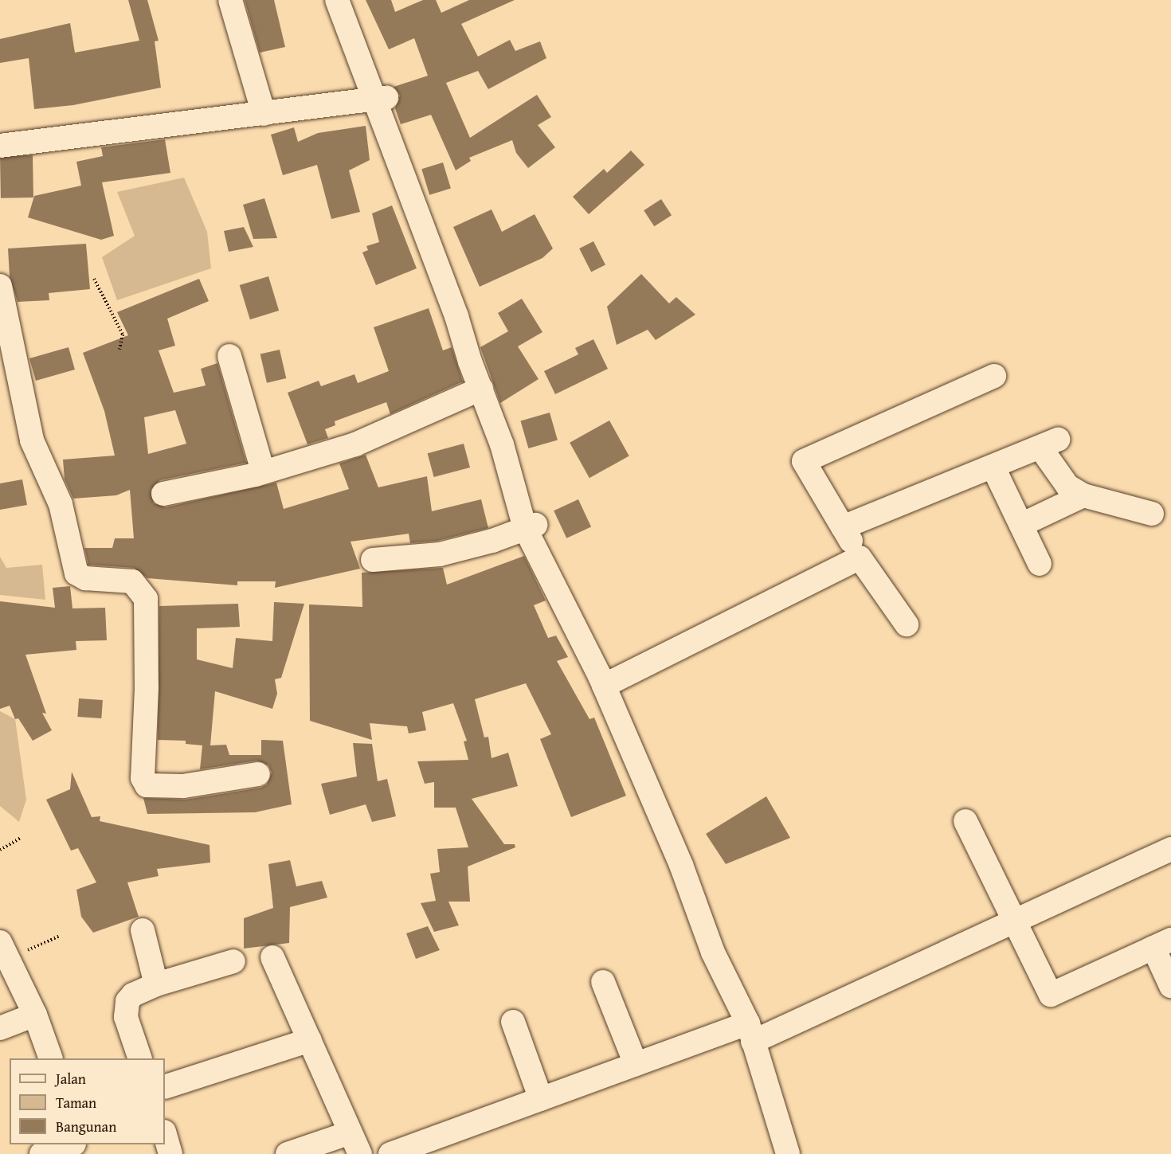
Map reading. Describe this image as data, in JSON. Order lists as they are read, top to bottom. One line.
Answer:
{"legend":["Jalan","Taman","Bangunan"]}
